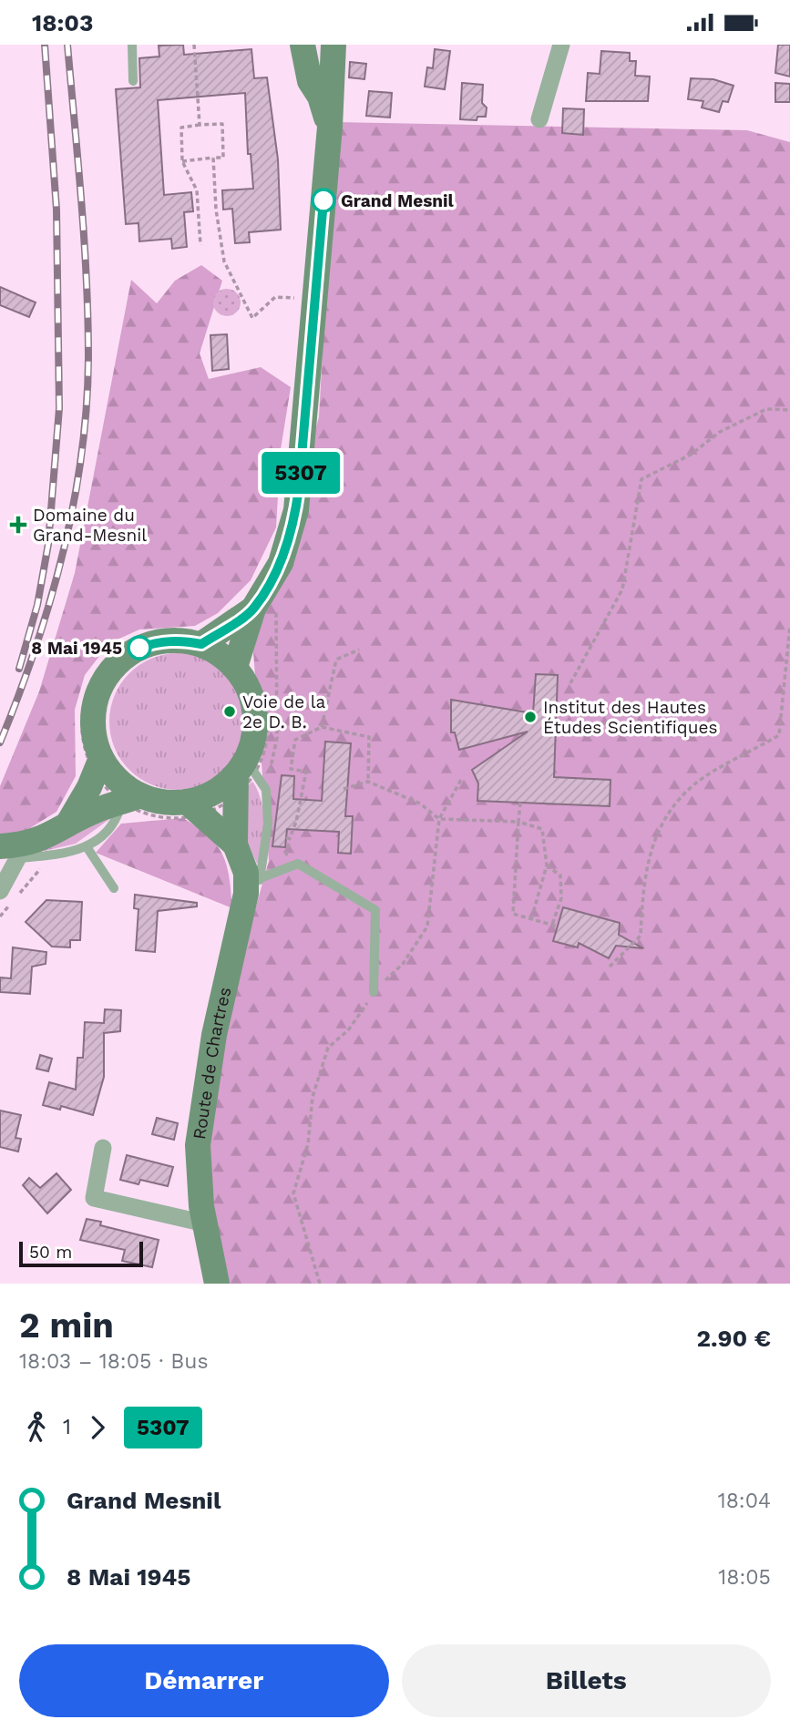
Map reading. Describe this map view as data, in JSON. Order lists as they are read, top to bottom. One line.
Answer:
{"streets":{"main road":["Route de Chartres"]},"places":{"other":["Grand Mesnil","8 Mai 1945","Voie de la 2e D. B.","Institut des Hautes Études Scientifiques"],"health":["Domaine du Grand-Mesnil"]},"lines":["bus line 5307"],"scale_bar":"50 m","page":{"status":"18:03","on_map":"5307","scale":"50 m","heading":["2 min","18:03 – 18:05 · Bus","2.90 €"],"legs":["1","5307"],"list":[{"name":"Grand Mesnil","value":"18:04"},{"name":"8 Mai 1945","value":"18:05"}],"buttons":["Démarrer","Billets"]}}
